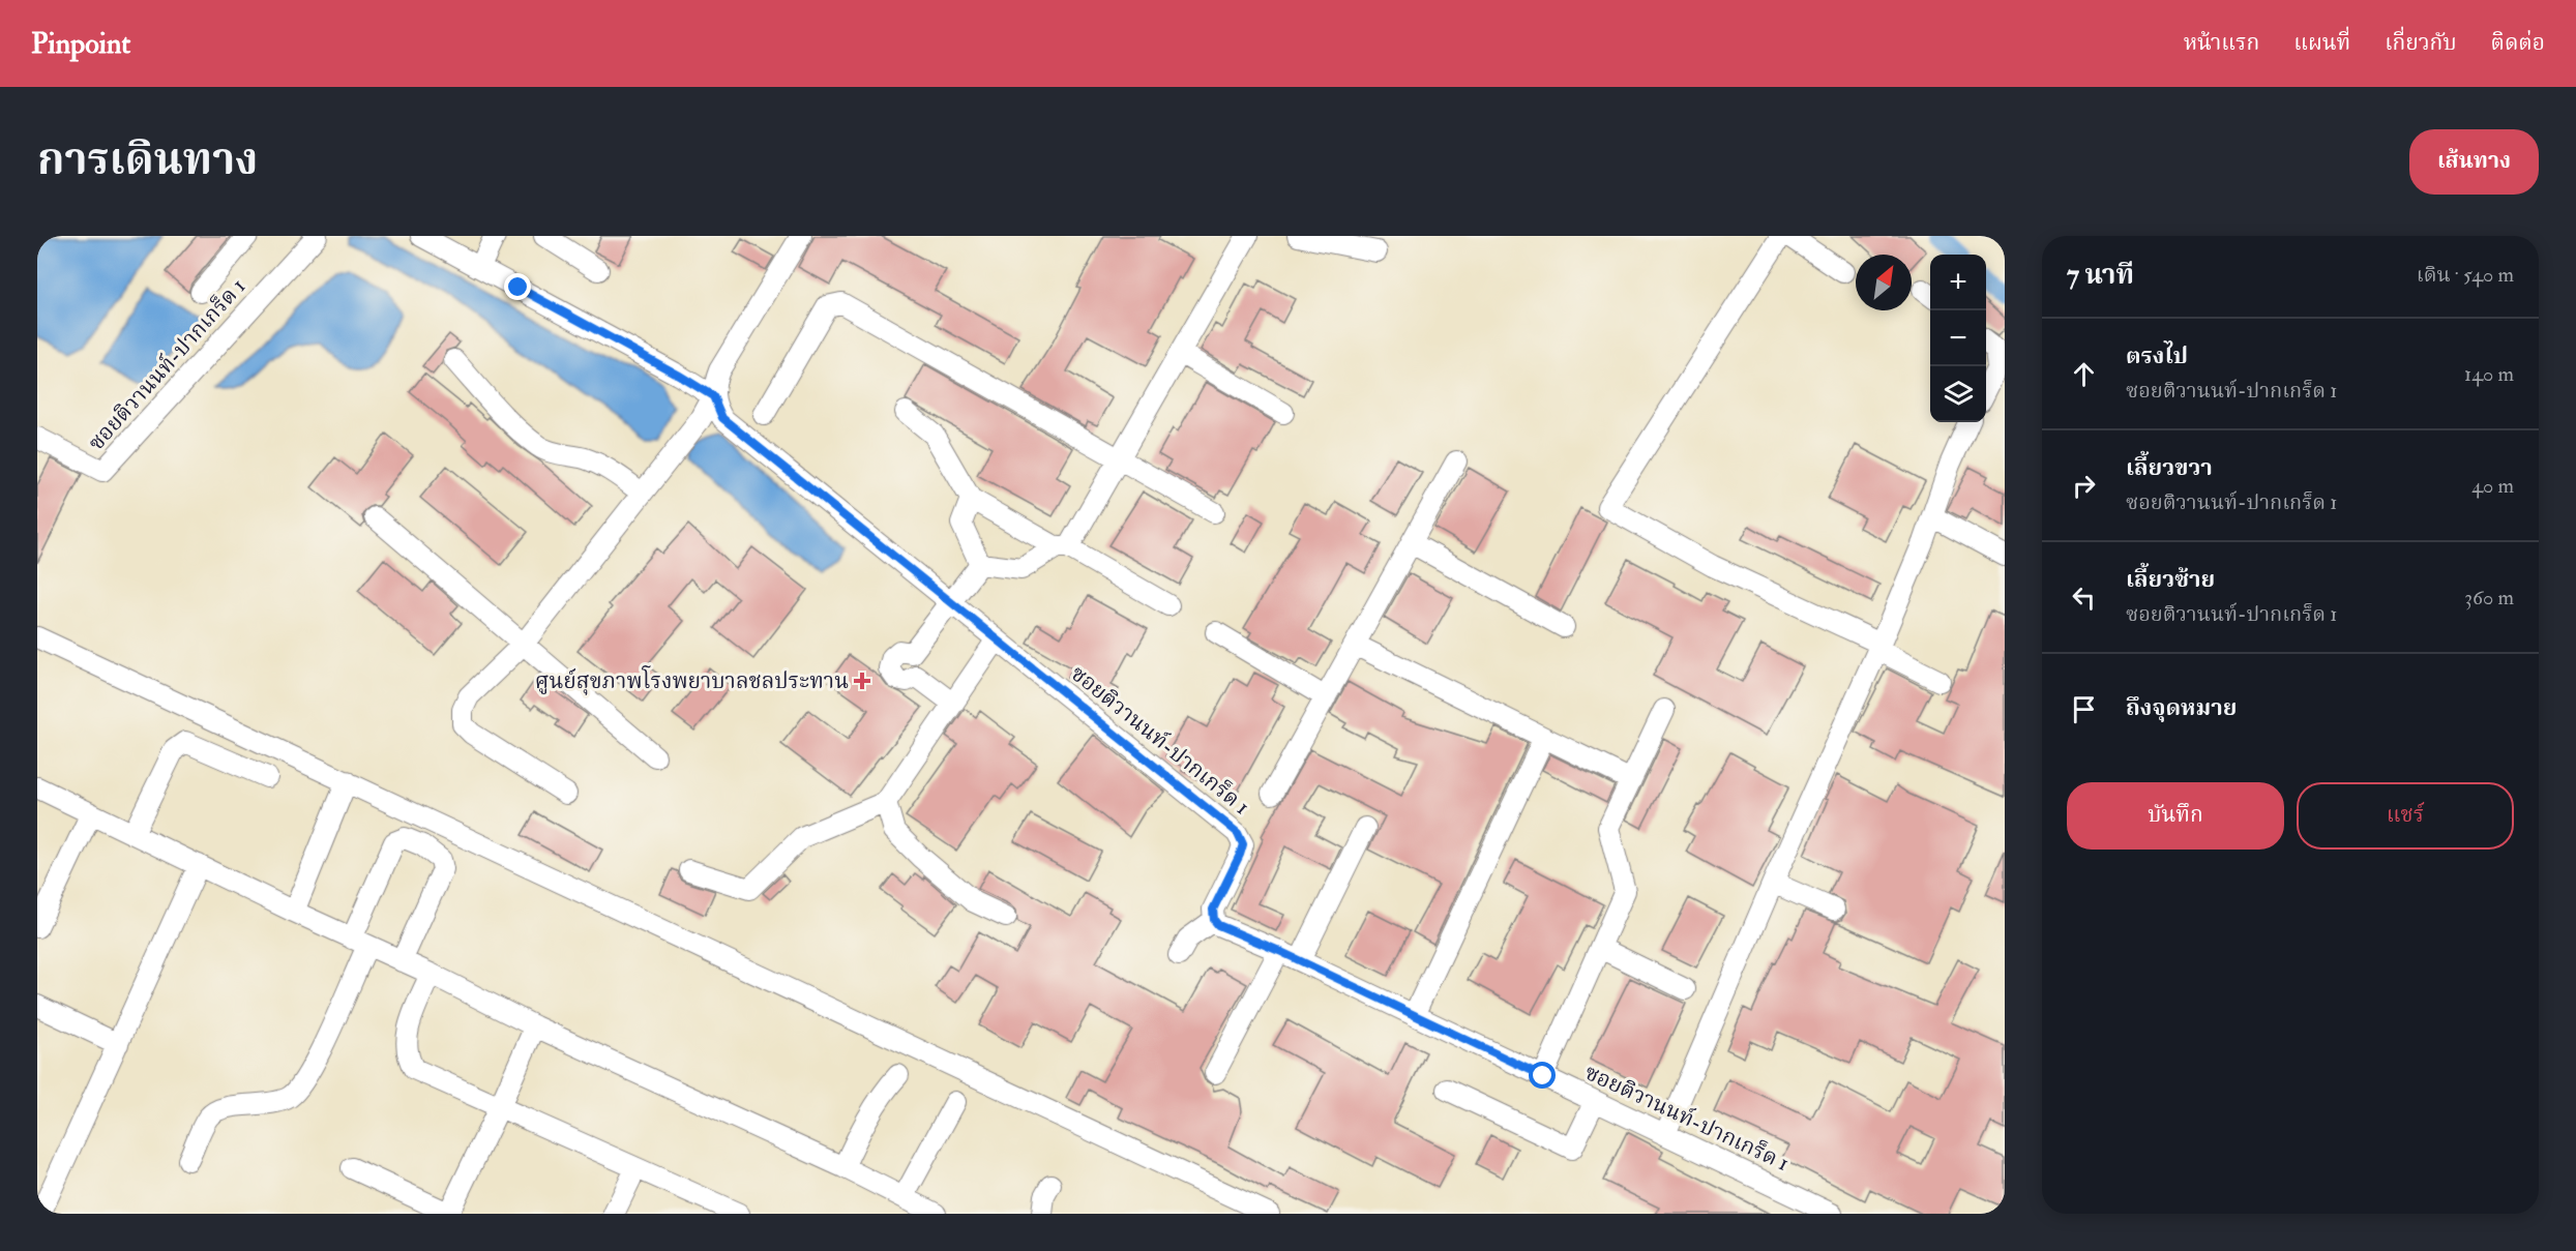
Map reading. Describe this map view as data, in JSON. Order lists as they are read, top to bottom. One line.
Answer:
{"streets":{"street":["ซอยติวานนท์-ปากเกร็ด 1"]},"places":{"health":["ศูนย์สุขภาพโรงพยาบาลชลประทาน"]},"north":"top right","page":{"header":"Pinpoint","nav":["หน้าแรก","แผนที่","เกี่ยวกับ","ติดต่อ"],"title":"การเดินทาง","buttons":["เส้นทาง",["บันทึก","แชร์"]],"heading":["7 นาที","เดิน · 540 m"],"map_buttons":["+","−"],"list":[["ตรงไป","ซอยติวานนท์-ปากเกร็ด 1","140 m"],["เลี้ยวขวา","ซอยติวานนท์-ปากเกร็ด 1","40 m"],["เลี้ยวซ้าย","ซอยติวานนท์-ปากเกร็ด 1","360 m"],"ถึงจุดหมาย"]}}
